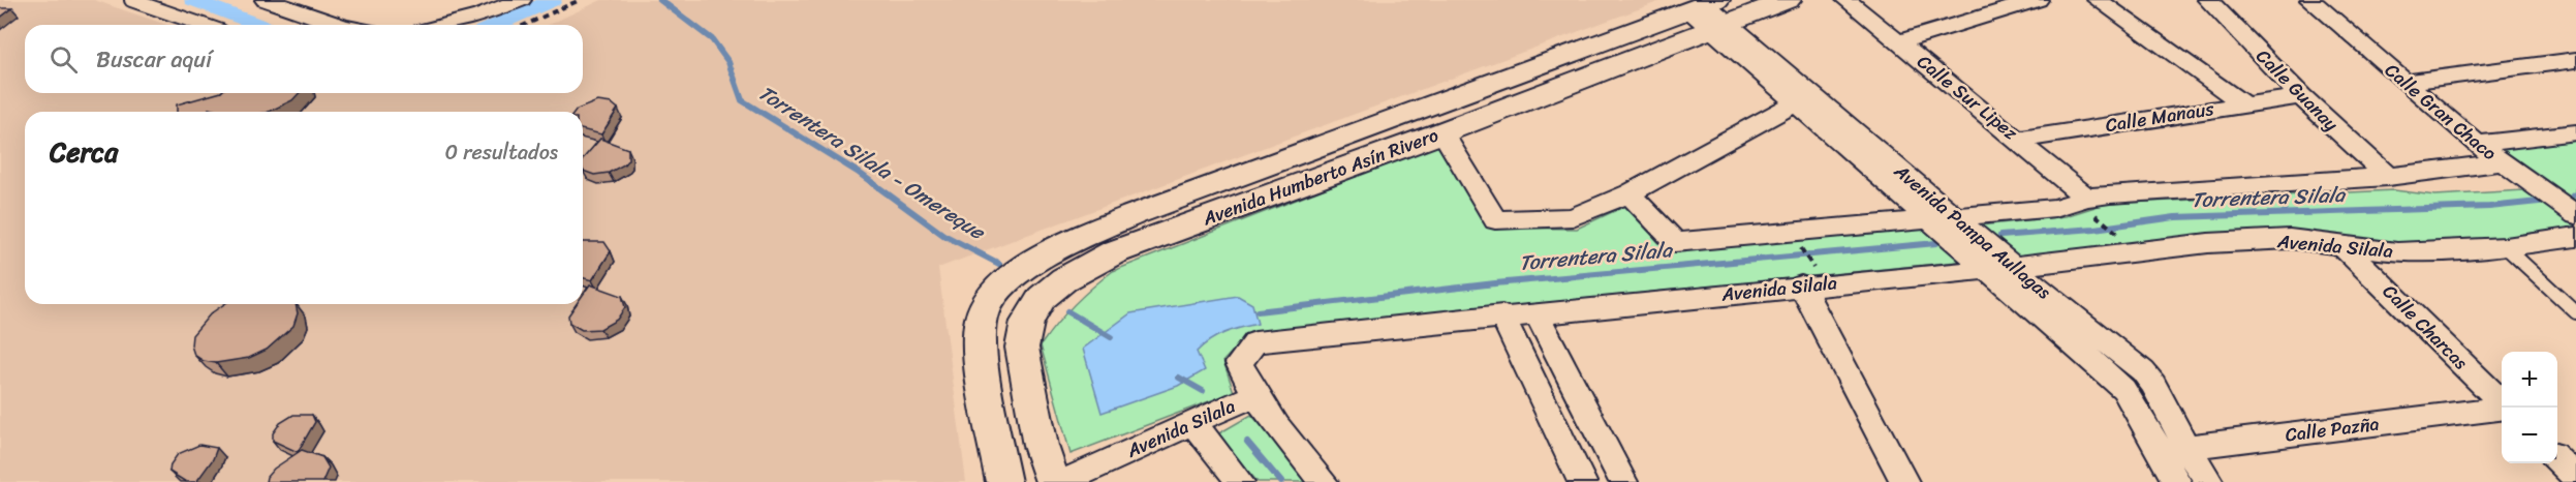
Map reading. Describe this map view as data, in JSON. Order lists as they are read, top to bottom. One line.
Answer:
{"streets":{"street":["Calle Guanay","Calle Sur Lipez","Calle Gran Chaco","Calle Manaus","Avenida Humberto Asín Rivero","Avenida Pampa Aullagas","Avenida Silala","Calle Charcas","Calle Pazña"]},"crossings":[["Calle Guanay","Calle Manaus"],["Calle Sur Lipez","Calle Manaus"],["Avenida Humberto Asín Rivero","Avenida Pampa Aullagas"],["Avenida Pampa Aullagas","Avenida Silala"],["Avenida Pampa Aullagas","Calle Pazña"],["Avenida Silala","Calle Charcas"]],"water":["Torrentera Silala - Omereque","Torrentera Silala"],"page":{"search":"Buscar aquí","heading":["Cerca","0 resultados"],"map_buttons":["+","−"]}}
